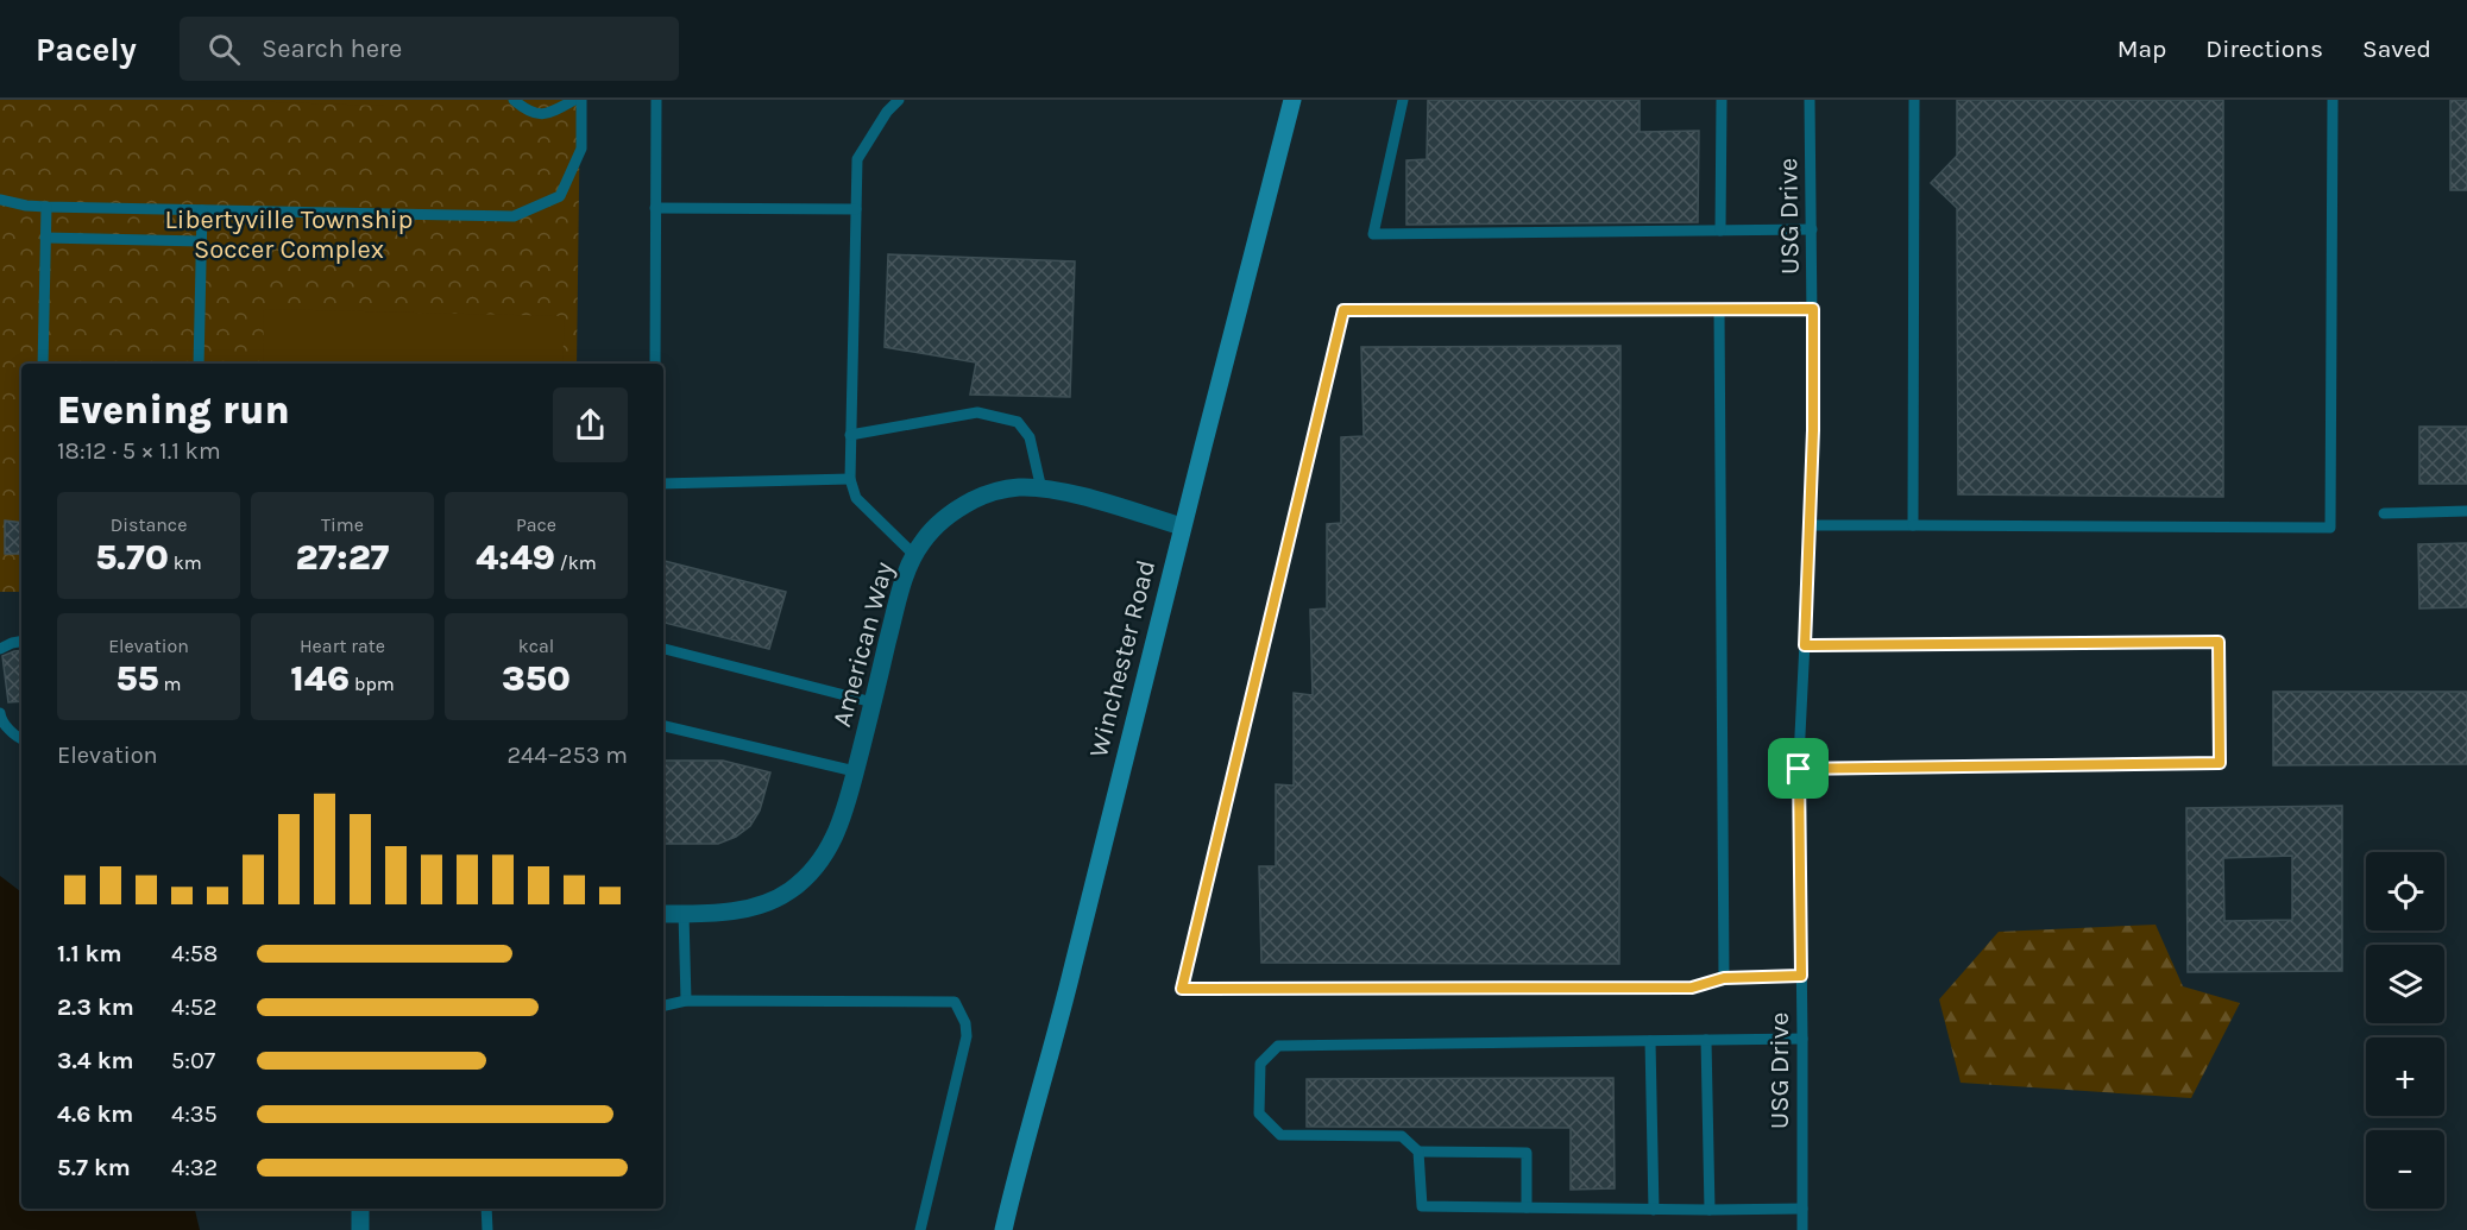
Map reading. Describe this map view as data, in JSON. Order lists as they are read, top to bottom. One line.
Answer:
{"streets":{"main road":["Winchester Road"],"street":["American Way"],"lane":["USG Drive"]},"crossings":[["American Way","Winchester Road"]],"parks":["Libertyville Township Soccer Complex"],"page":{"header":"Pacely","search":"Search here","nav":["Map","Directions","Saved"],"heading":["Evening run","18:12 · 5 × 1.1 km"],"stats":[["Distance","5.70 km"],["Time","27:27"],["Pace","4:49 /km"],["Elevation","55 m"],["Heart rate","146 bpm"],["kcal","350"]],"chart":["Elevation","244–253 m"],"map_buttons":["+","−"],"list":[{"name":"1.1 km","note":"4:58"},{"name":"2.3 km","note":"4:52"},{"name":"3.4 km","note":"5:07"},{"name":"4.6 km","note":"4:35"},{"name":"5.7 km","note":"4:32"}]}}
